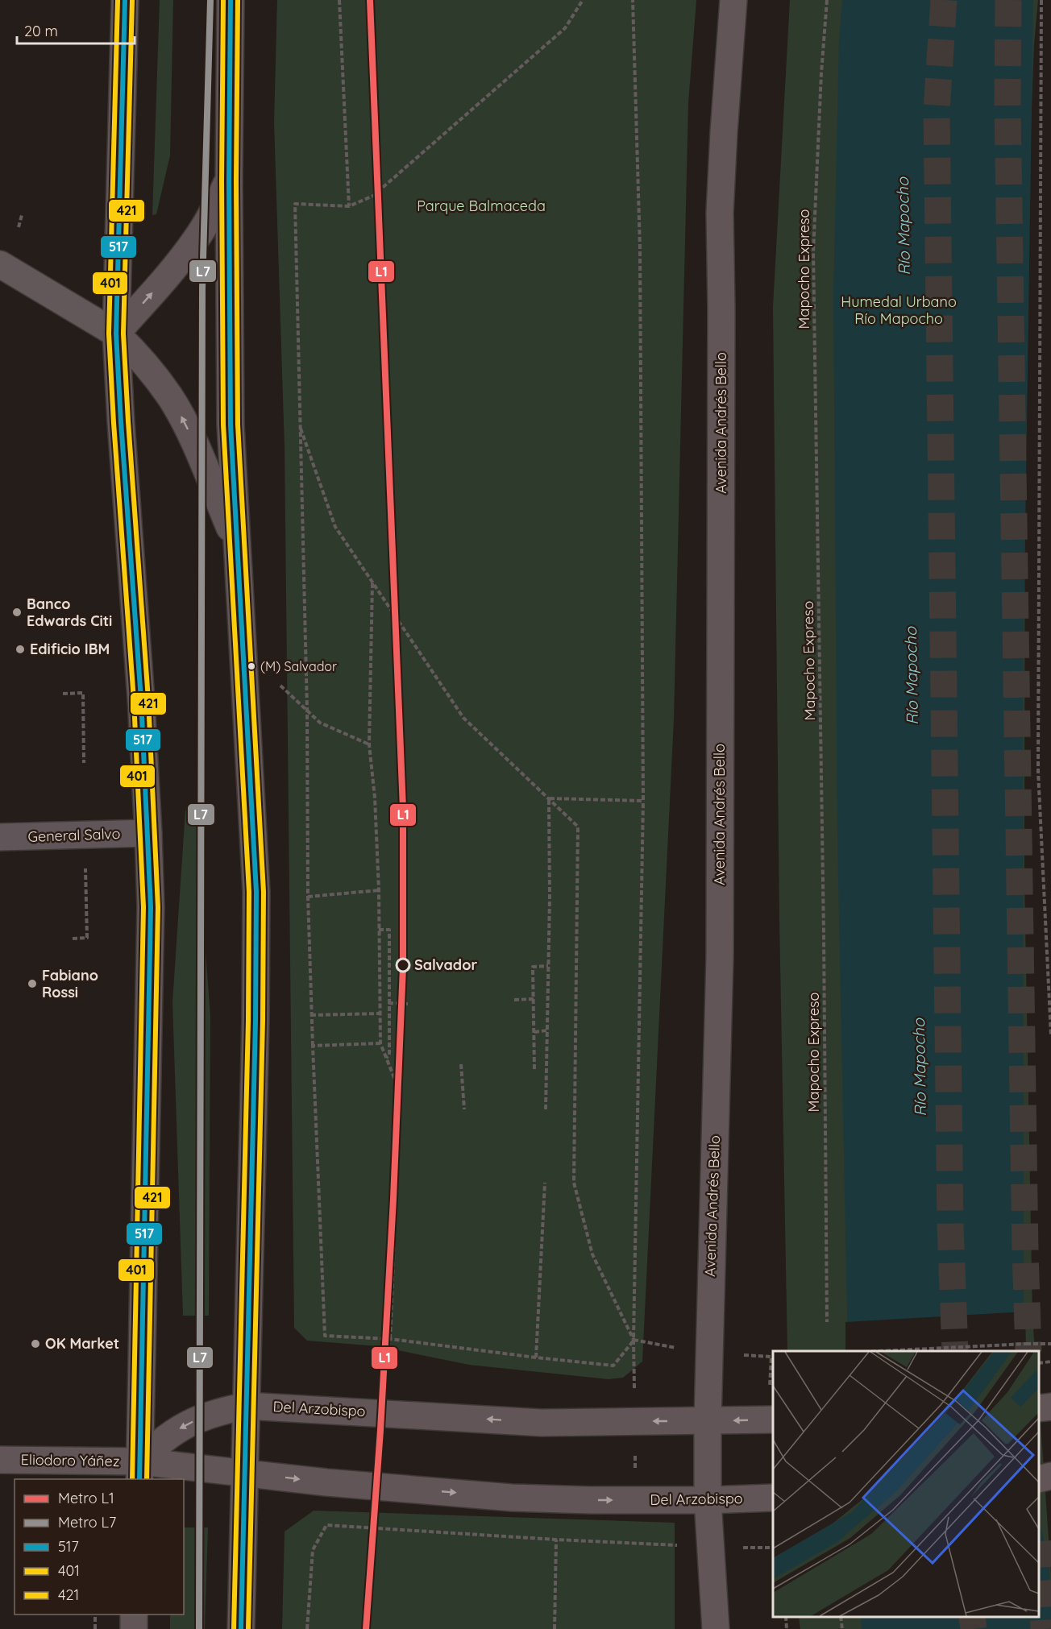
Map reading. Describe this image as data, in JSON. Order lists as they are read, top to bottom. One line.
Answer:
{"streets":{"main road":["Avenida Andrés Bello","Del Arzobispo","Eliodoro Yáñez"],"street":["General Salvo"],"path":["Mapocho Expreso"]},"crossings":[["Avenida Andrés Bello","Del Arzobispo"],["Del Arzobispo","Eliodoro Yáñez"]],"water":["Río Mapocho"],"parks":["Parque Balmaceda","Humedal Urbano Río Mapocho"],"places":["Banco Edwards Citi","Edificio IBM","(M) Salvador","Salvador","Fabiano Rossi","OK Market"],"lines":["metro line L1","metro line L7","transit line 517","transit line 401","transit line 421"],"legend":["Metro L1","Metro L7","517","401","421"],"scale_bar":"20 m"}
